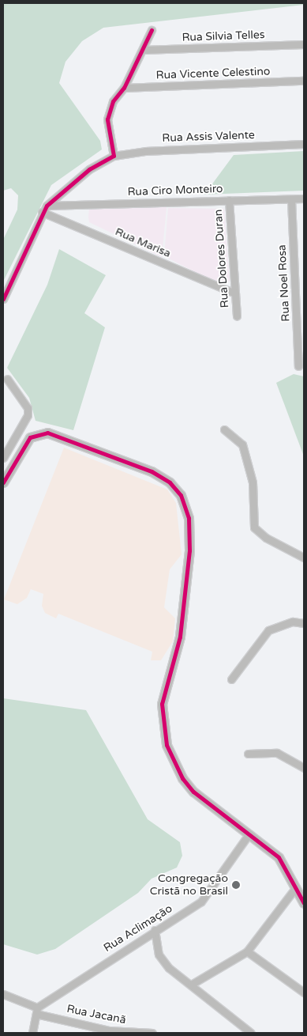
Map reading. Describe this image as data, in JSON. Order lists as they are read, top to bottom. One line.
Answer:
{"streets":{"street":["Rua Silvia Telles","Rua Vicente Celestino","Rua Assis Valente","Rua Ciro Monteiro","Rua Marisa","Rua Dolores Duran","Rua Noel Rosa","Rua Aclimação","Rua Jacanã"]},"crossings":[["Rua Assis Valente","Rua Ciro Monteiro"],["Rua Assis Valente","Rua Marisa"],["Rua Ciro Monteiro","Rua Dolores Duran"],["Rua Ciro Monteiro","Rua Noel Rosa"],["Rua Marisa","Rua Dolores Duran"],["Rua Aclimação","Rua Jacanã"]],"places":["Congregação Cristã no Brasil"]}
